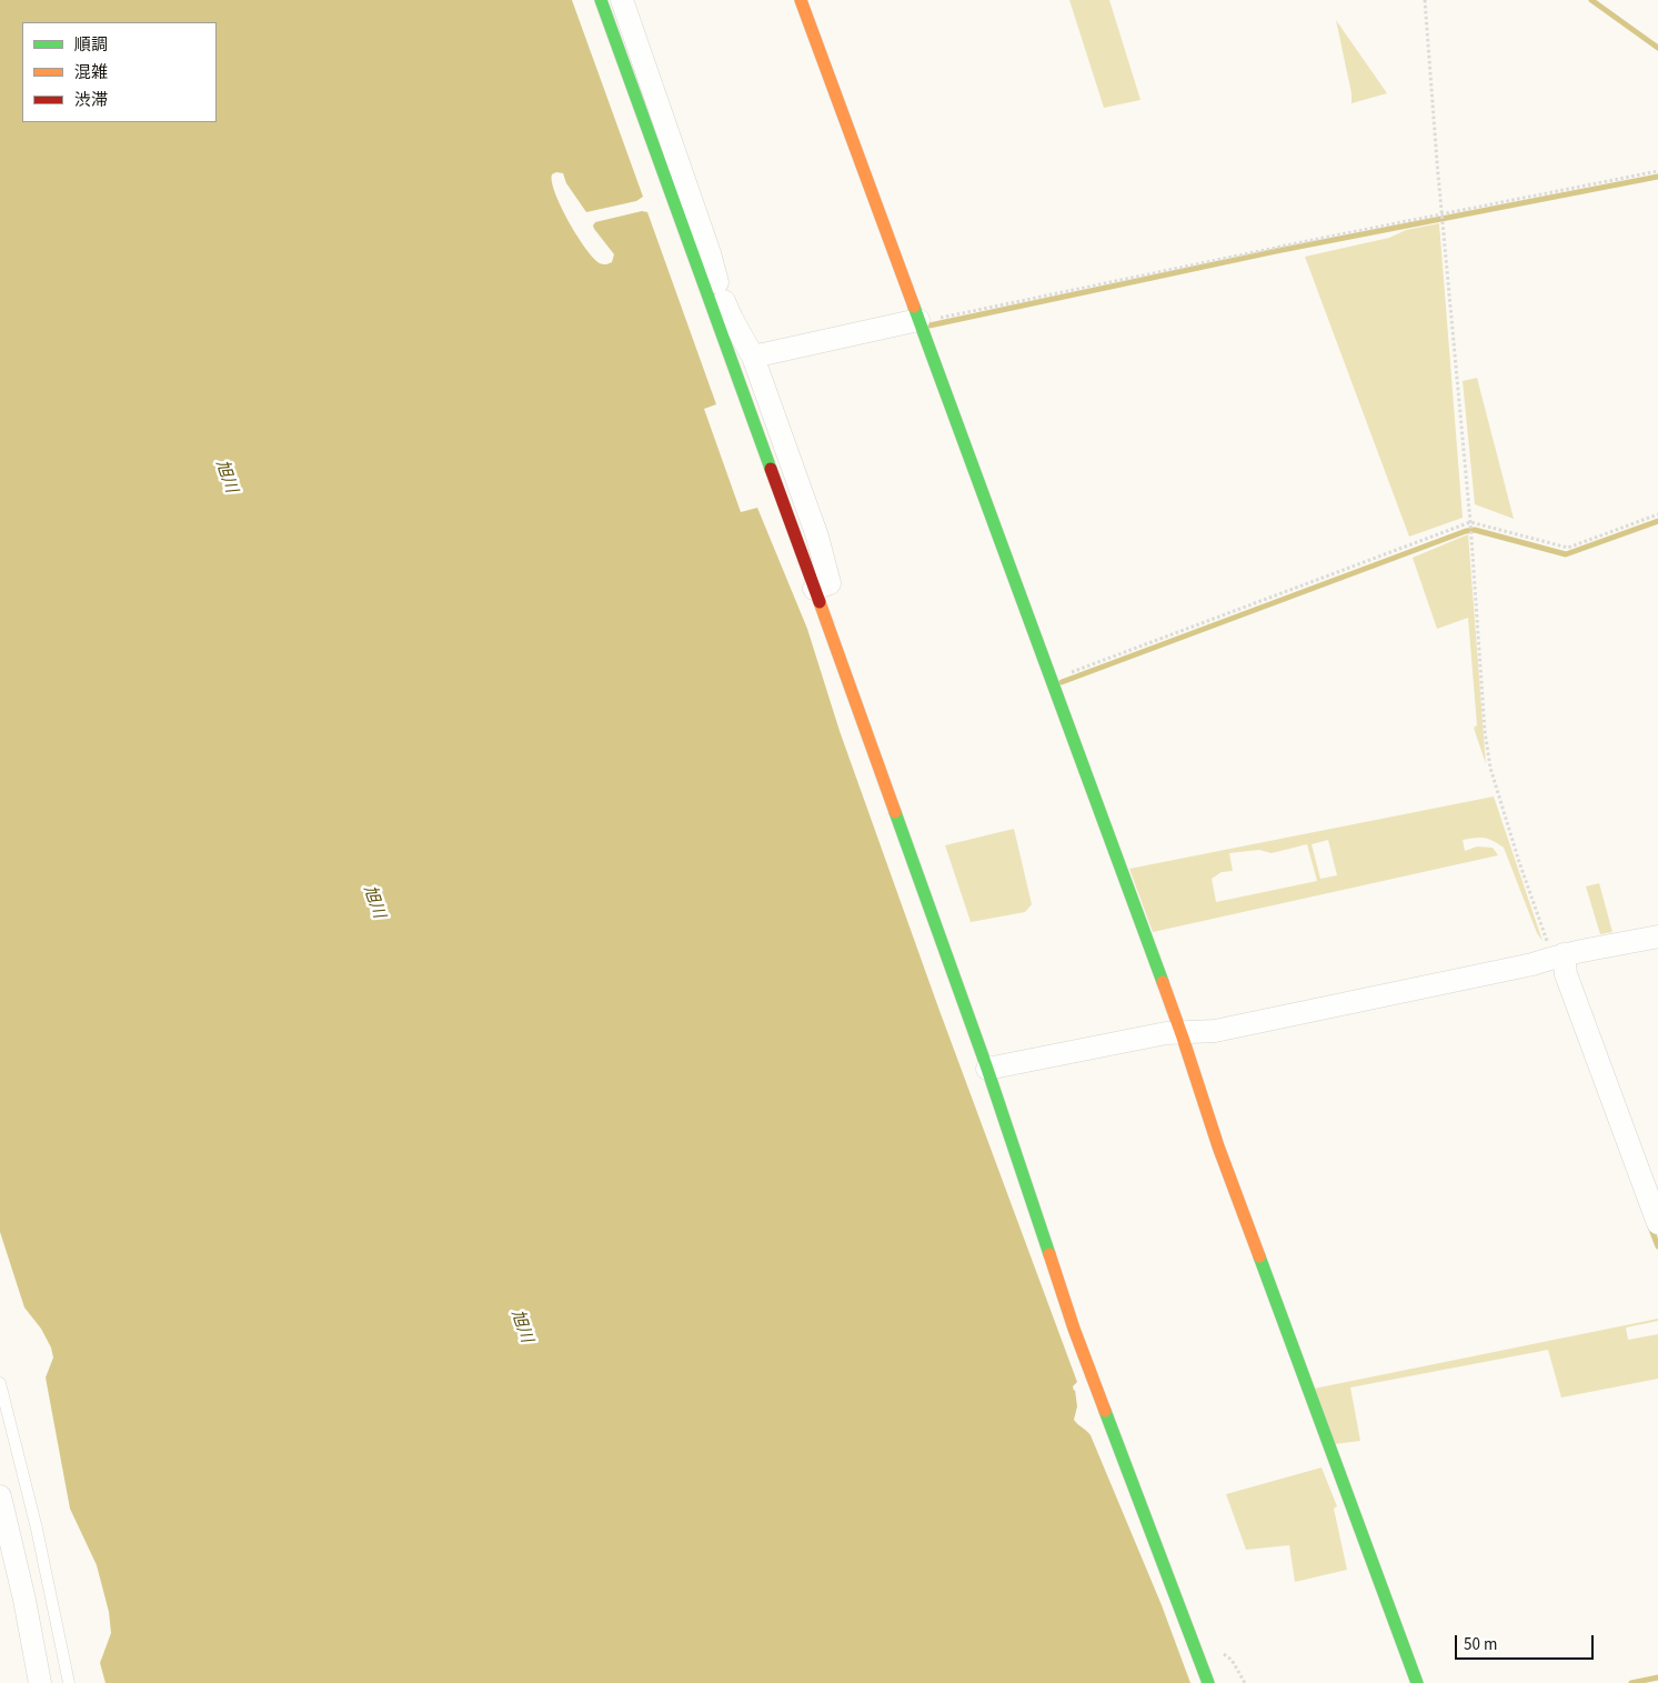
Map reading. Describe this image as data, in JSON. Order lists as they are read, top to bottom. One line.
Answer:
{"water":["旭川"],"legend":["順調","混雑","渋滞"],"scale_bar":"50 m"}
